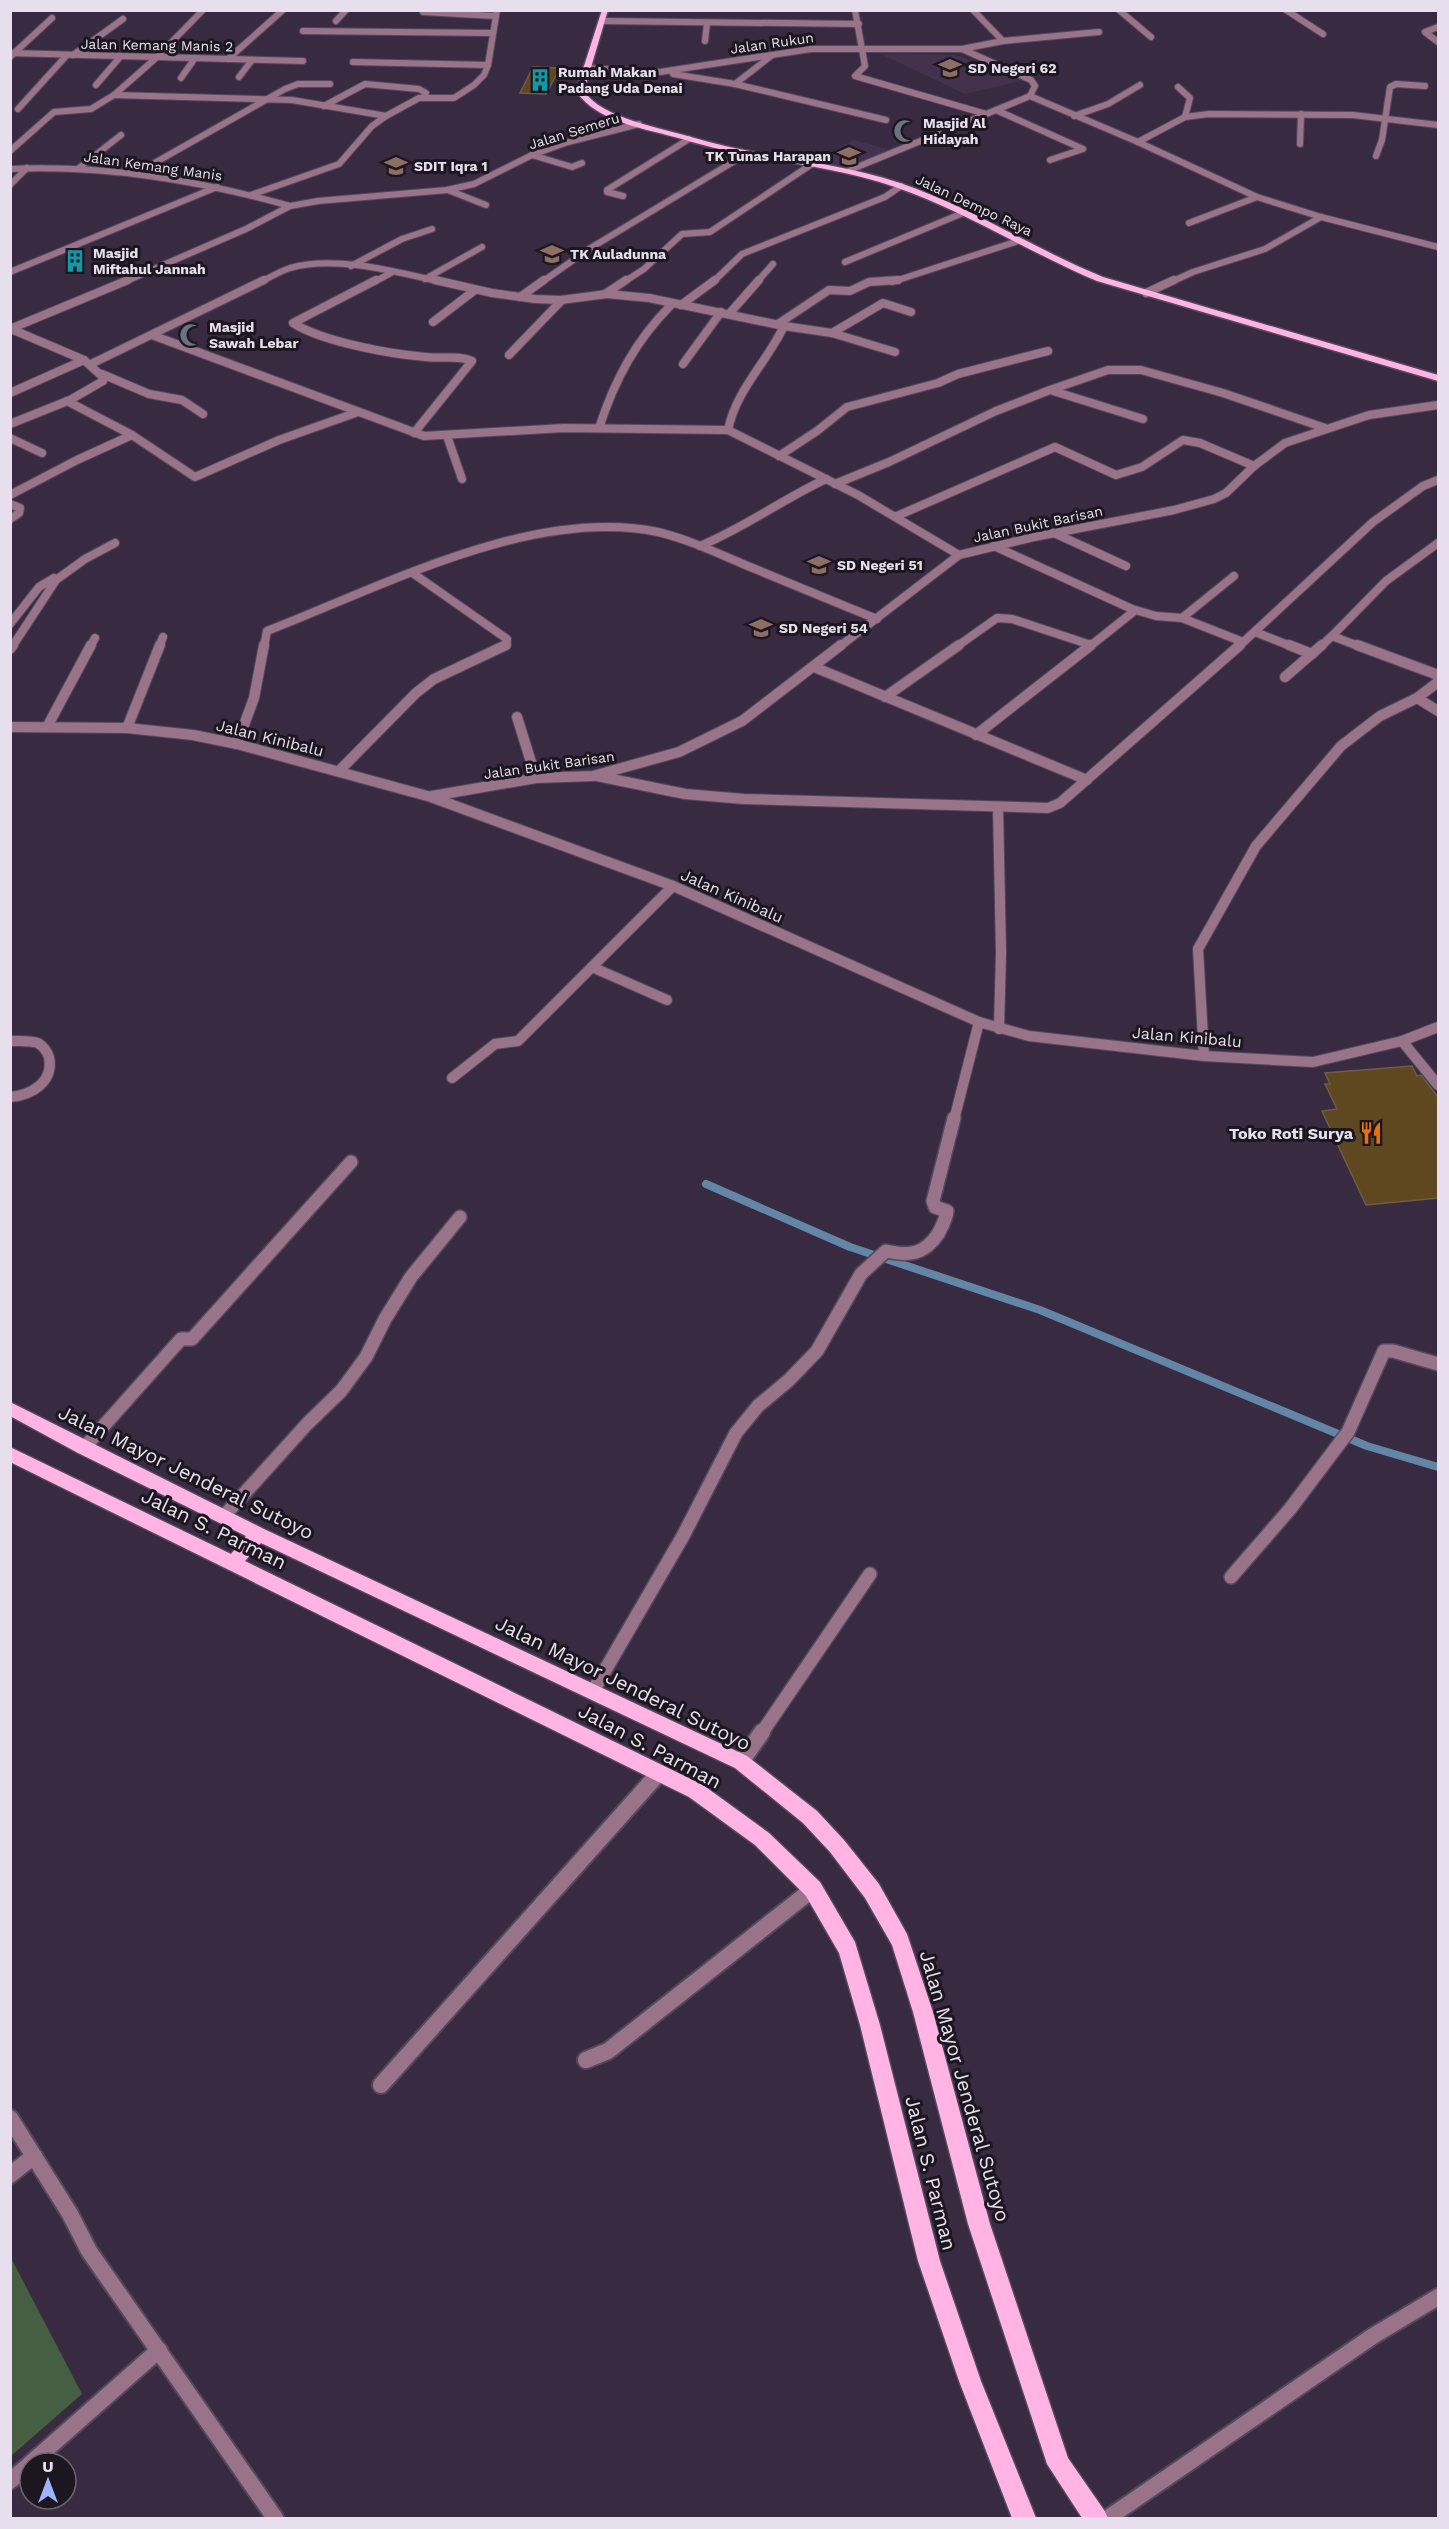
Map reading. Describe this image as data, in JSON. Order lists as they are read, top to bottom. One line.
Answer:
{"streets":{"main road":["Jalan Dempo Raya","Jalan Mayor Jenderal Sutoyo","Jalan S. Parman"],"street":["Jalan Rukun","Jalan Kemang Manis 2","Jalan Semeru","Jalan Kemang Manis","Jalan Bukit Barisan","Jalan Kinibalu"]},"crossings":[["Jalan Rukun","Jalan Dempo Raya"],["Jalan Semeru","Jalan Kemang Manis"],["Jalan Semeru","Jalan Dempo Raya"],["Jalan Bukit Barisan","Jalan Kinibalu"]],"places":{"school or university":["SD Negeri 62","TK Tunas Harapan","SDIT Iqra 1","TK Auladunna","SD Negeri 51","SD Negeri 54"],"building":["Rumah Makan Padang Uda Denai","Masjid Miftahul Jannah"],"mosque":["Masjid Al Hidayah","Masjid Sawah Lebar"],"restaurant":["Toko Roti Surya"]},"north":"top"}
